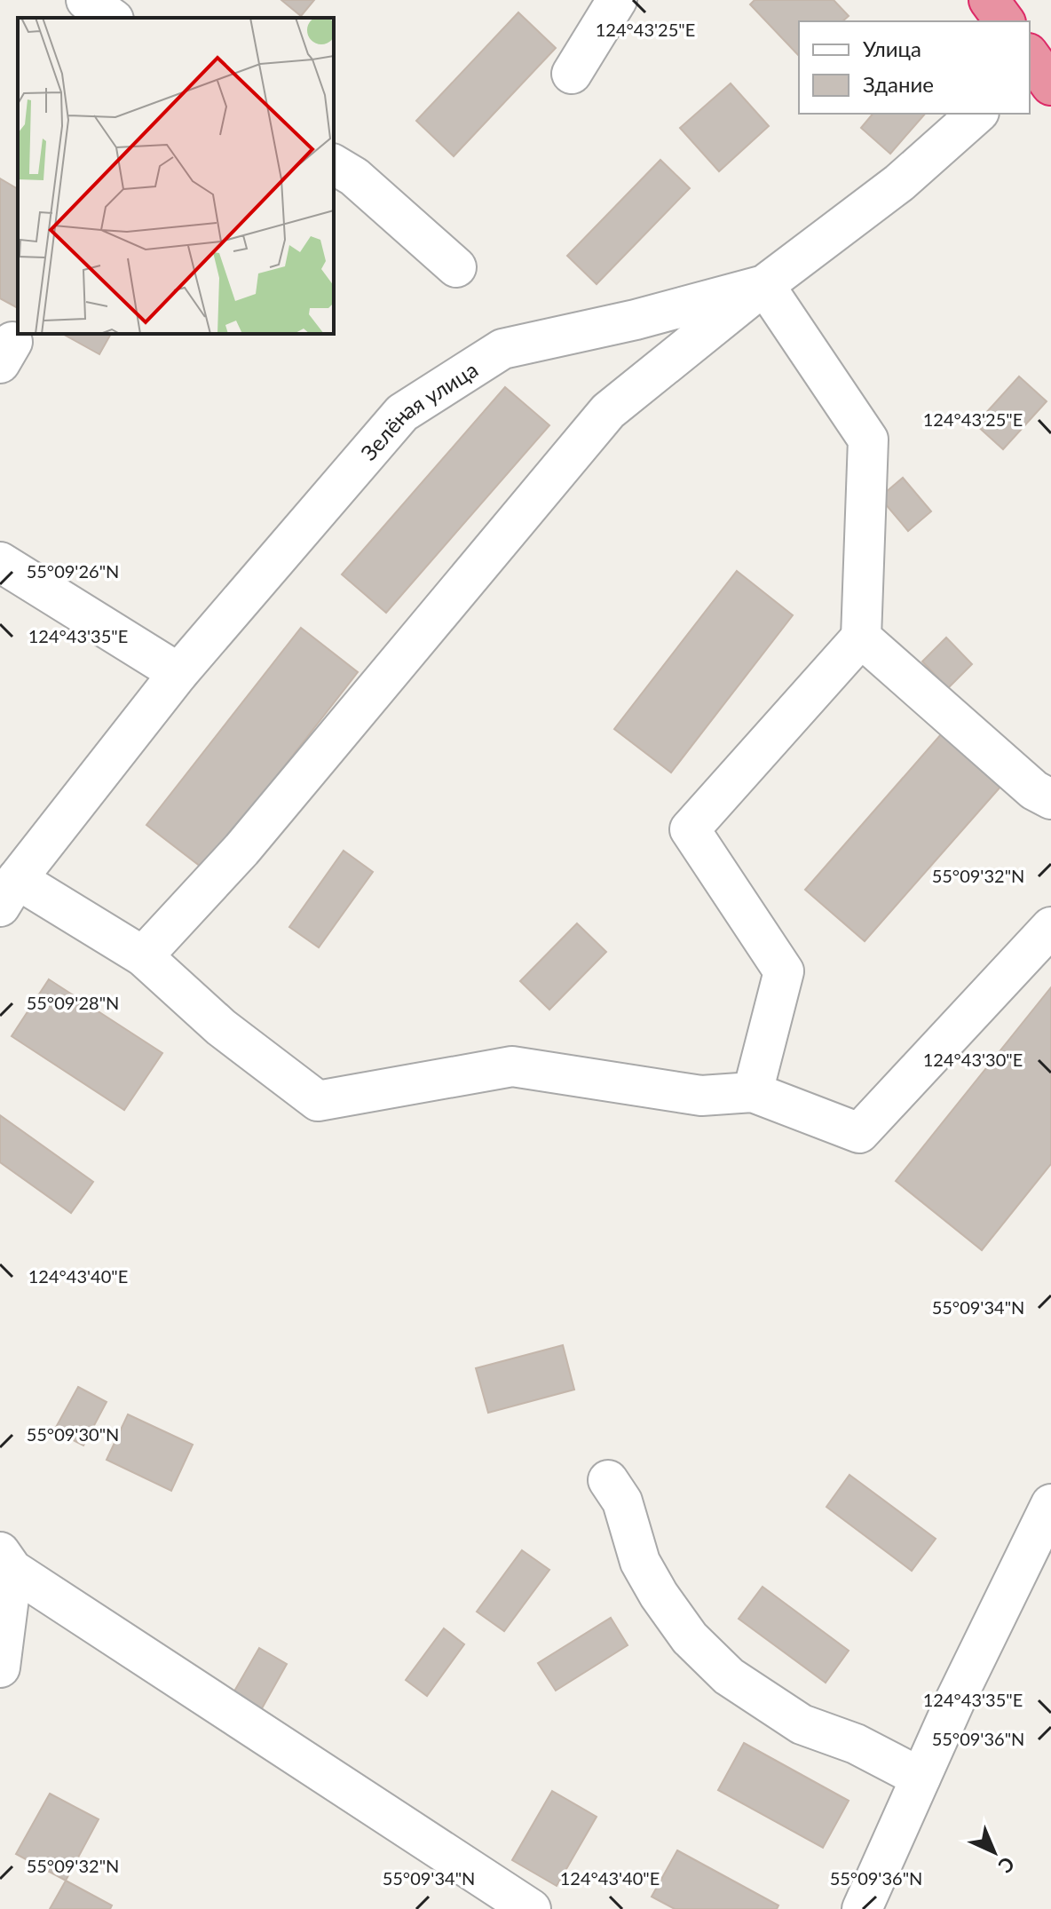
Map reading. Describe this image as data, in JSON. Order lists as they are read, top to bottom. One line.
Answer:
{"streets":{"street":["Зелёная улица"]},"legend":["Улица","Здание"],"north":"bottom right","coordinates":["124°43'25\"E","55°09'26\"N","124°43'35\"E","55°09'32\"N","55°09'28\"N","124°43'30\"E","124°43'40\"E","55°09'34\"N","55°09'30\"N","55°09'36\"N"]}
